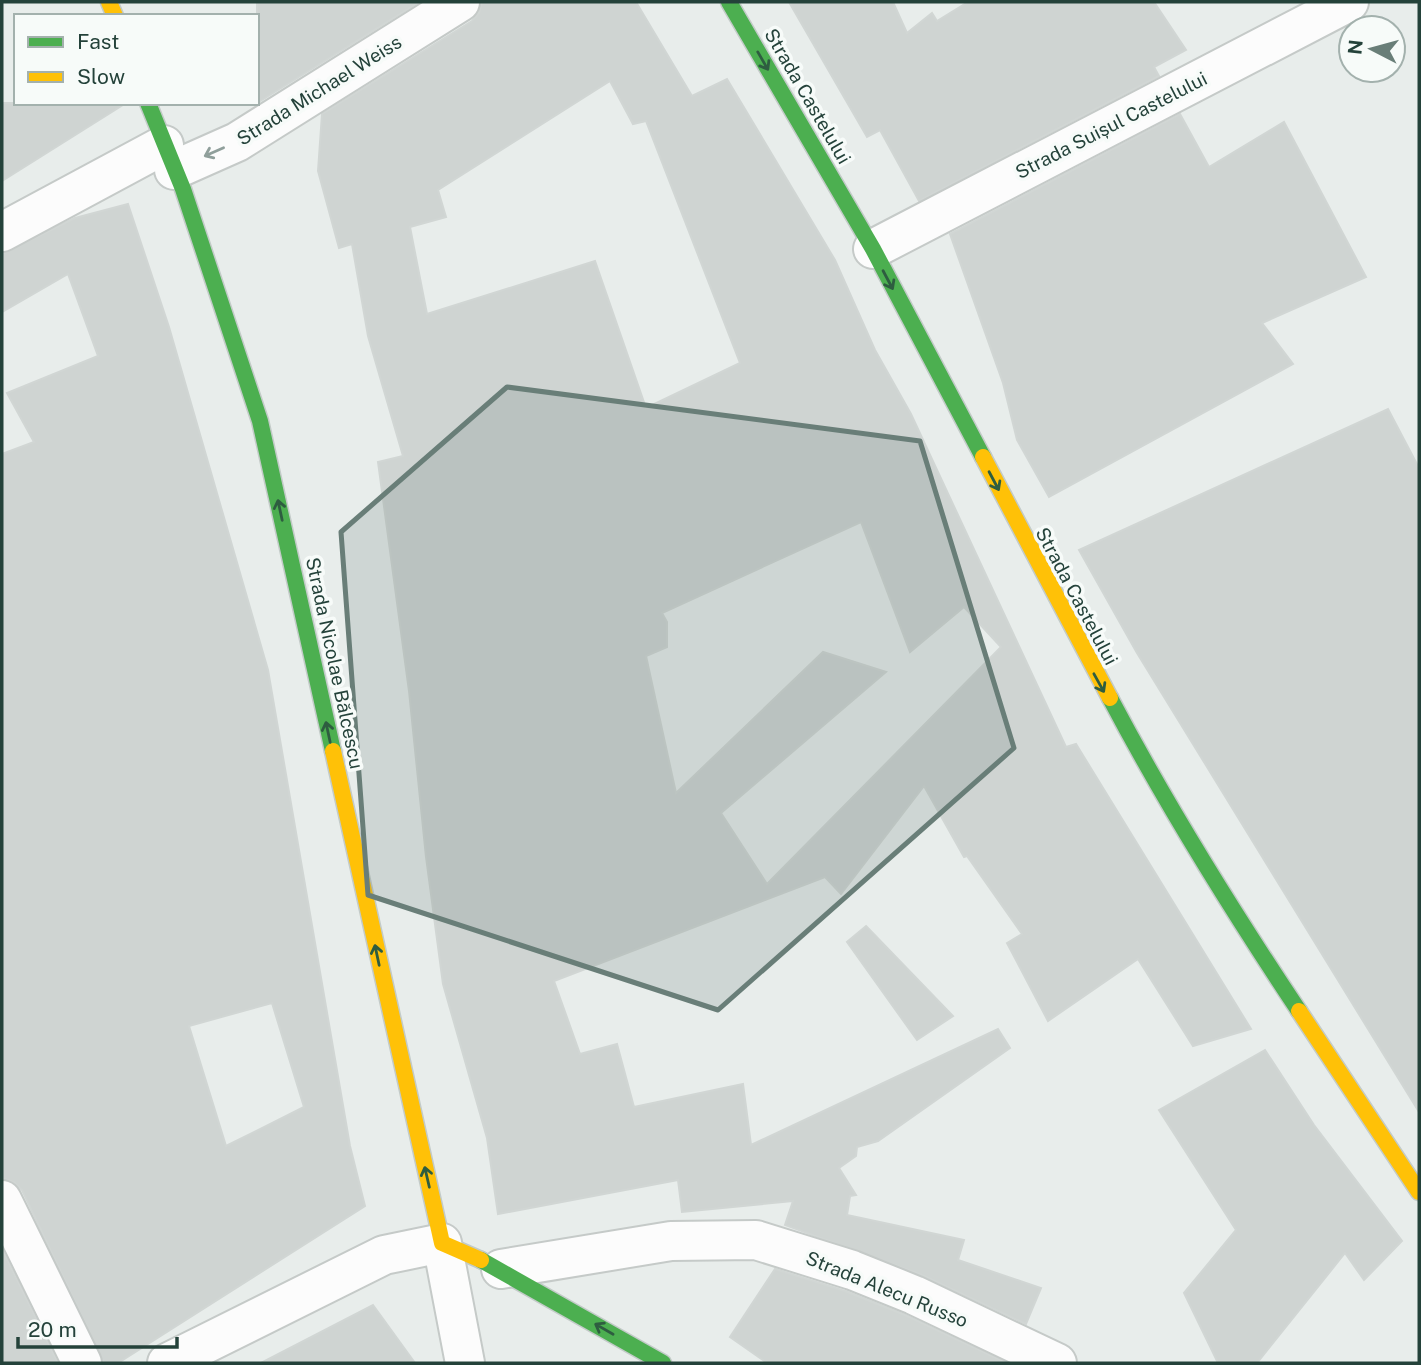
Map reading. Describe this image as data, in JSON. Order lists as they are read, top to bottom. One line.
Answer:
{"streets":{"street":["Strada Michael Weiss","Strada Castelului","Strada Suișul Castelului","Strada Nicolae Bălcescu","Strada Alecu Russo"]},"crossings":[["Strada Michael Weiss","Strada Nicolae Bălcescu"],["Strada Castelului","Strada Suișul Castelului"]],"one_way":["Strada Michael Weiss","Strada Castelului","Strada Nicolae Bălcescu"],"legend":["Fast","Slow"],"scale_bar":"20 m","north":"left"}
